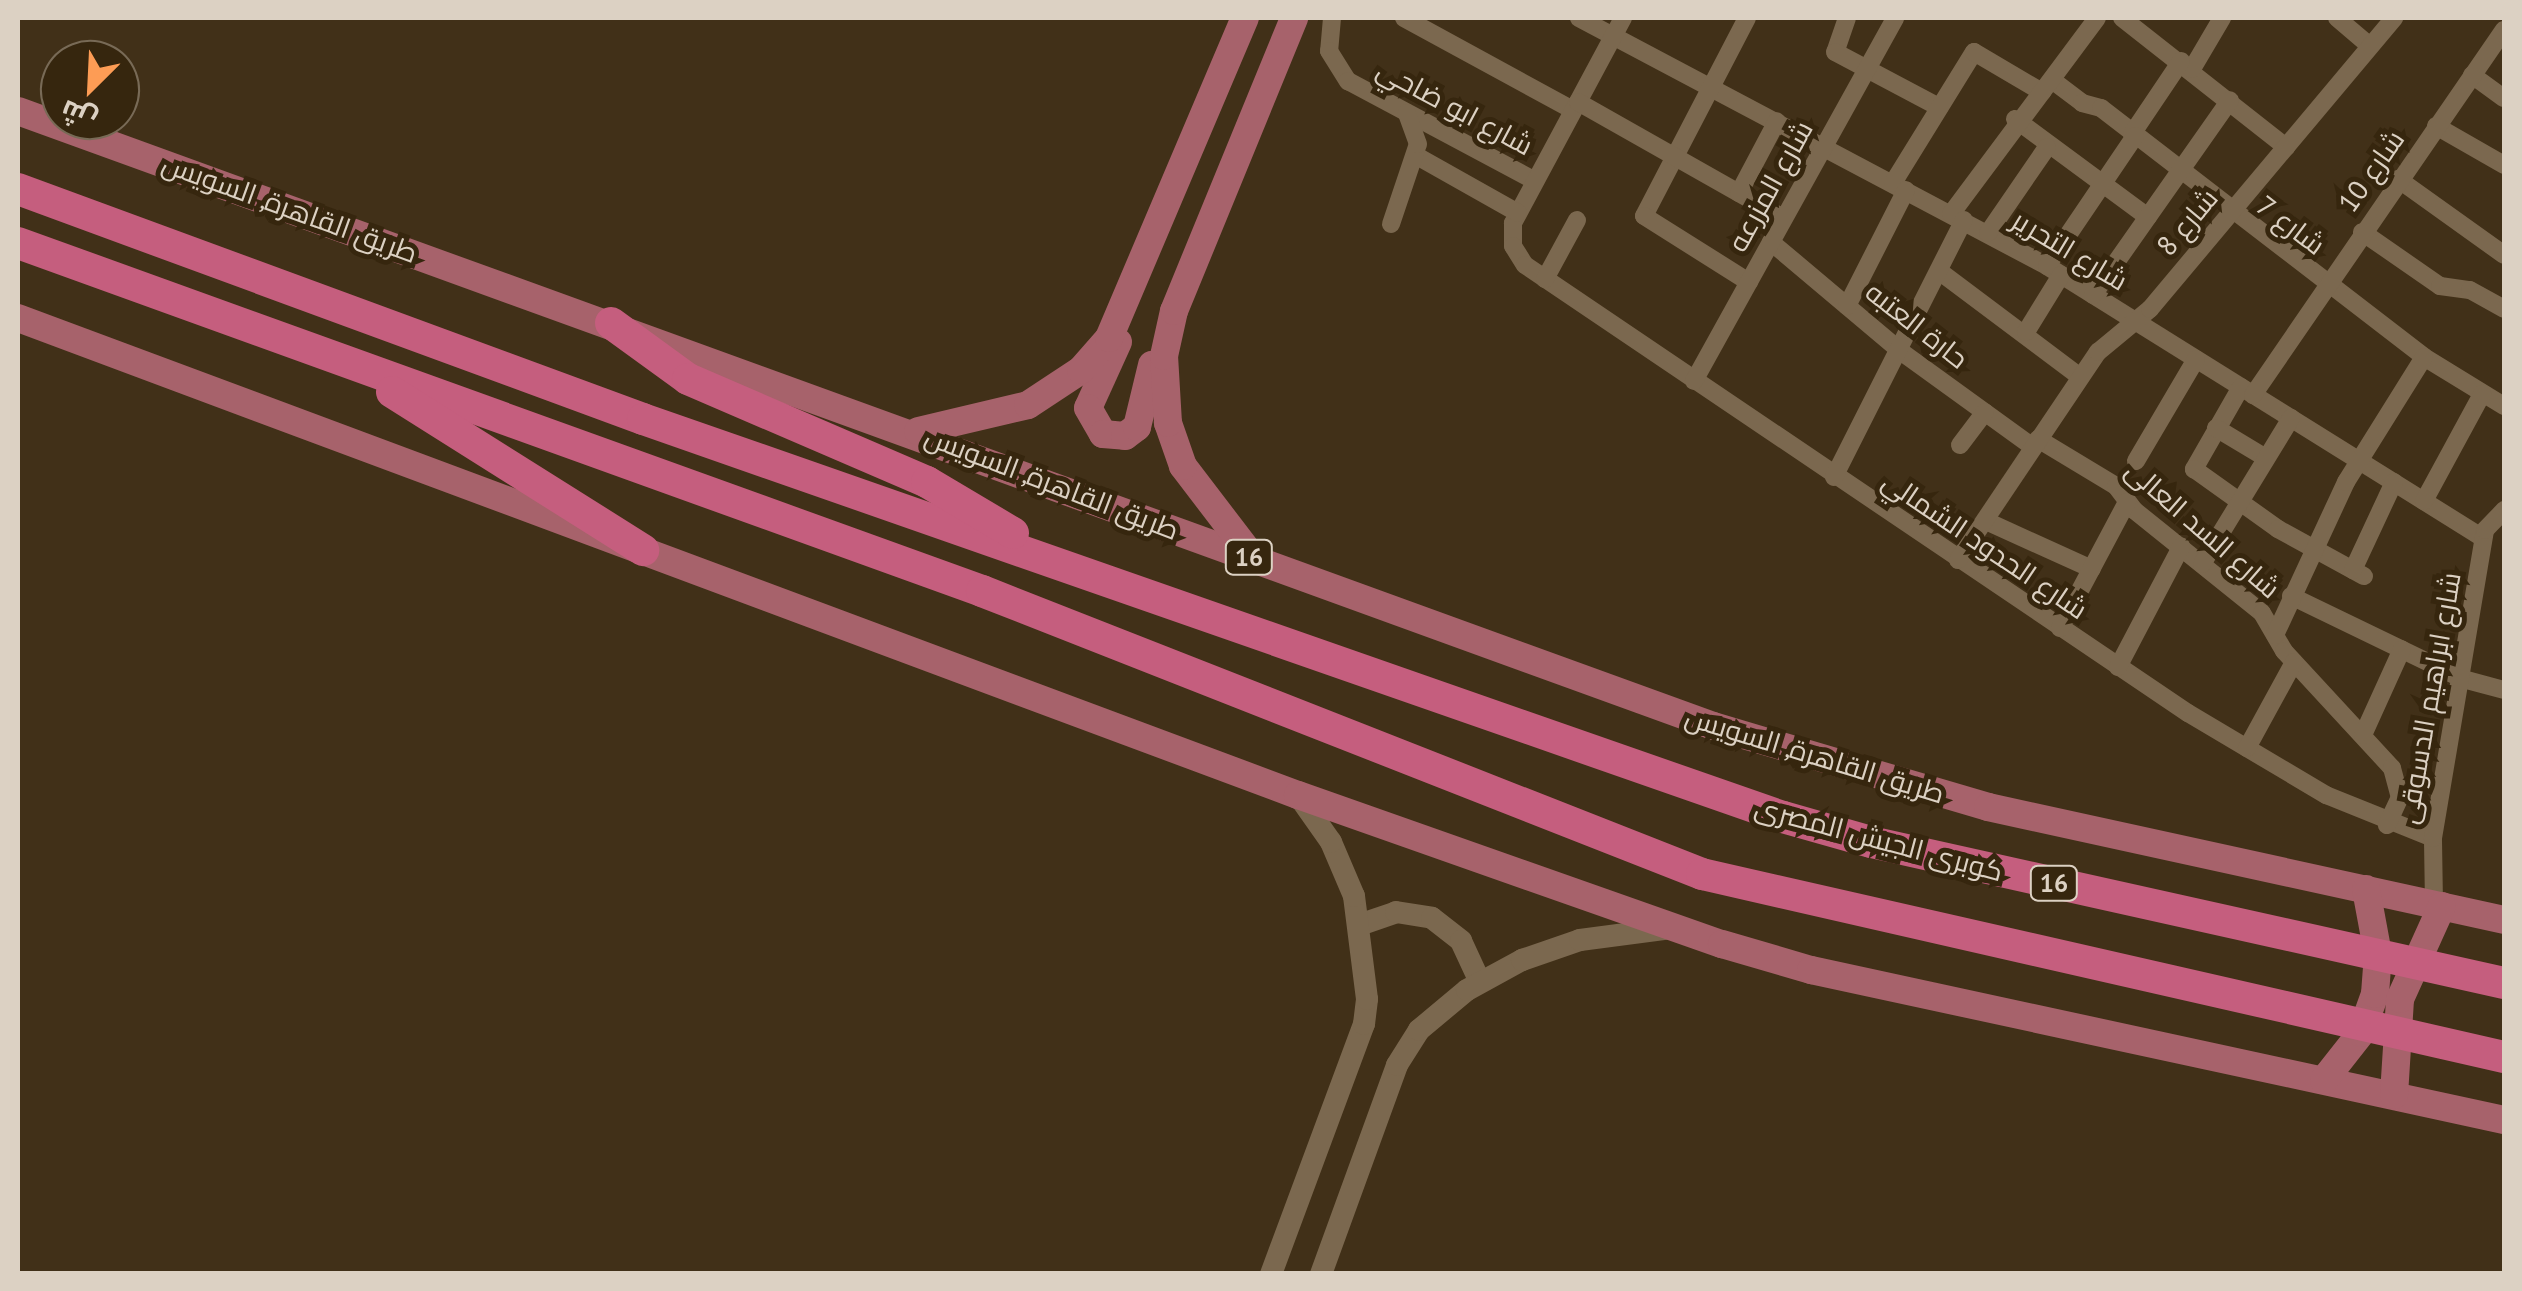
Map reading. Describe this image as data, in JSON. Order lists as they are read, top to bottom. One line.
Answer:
{"streets":{"highway":["16","كوبرى الجيش المصرى"],"main road":["طريق القاهرة, السويس"],"street":["شارع ابو ضاحي","شارع 10","شارع المزرعه","شارع 8","شارع 7","شارع التحرير","حارة العتبه","شارع السد العالى","شارع الحدود الشمالي","شارع ابراهيم الدسوقى"]},"crossings":[["شارع 10","شارع 7"],["شارع 10","شارع التحرير"],["شارع المزرعه","شارع التحرير"],["شارع المزرعه","حارة العتبه"],["شارع المزرعه","شارع الحدود الشمالي"],["طريق القاهرة, السويس","16"],["طريق القاهرة, السويس","شارع ابراهيم الدسوقى"],["شارع 8","شارع 7"],["شارع 8","شارع التحرير"],["شارع 8","حارة العتبه"],["شارع 8","شارع السد العالى"],["شارع 8","شارع الحدود الشمالي"],["شارع التحرير","شارع ابراهيم الدسوقى"],["حارة العتبه","شارع السد العالى"],["شارع السد العالى","شارع الحدود الشمالي"],["شارع الحدود الشمالي","شارع ابراهيم الدسوقى"],["16","كوبرى الجيش المصرى"]],"north":"bottom left"}
